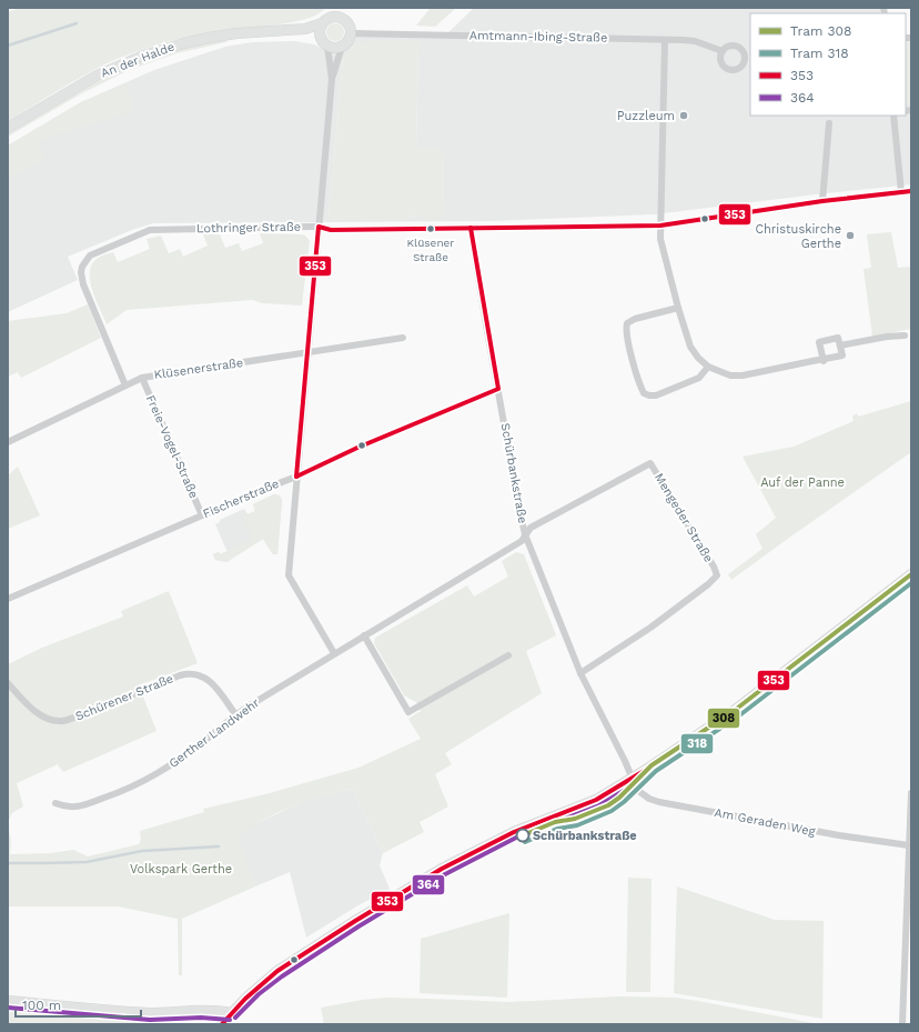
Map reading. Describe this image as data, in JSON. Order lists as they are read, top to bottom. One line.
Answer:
{"streets":{"main road":["An der Halde"],"street":["Amtmann-Ibing-Straße","Lothringer Straße","Klüsenerstraße","Freie-Vogel-Straße","Schürbankstraße","Fischerstraße","Mengeder Straße","Schürener Straße","Gerther Landwehr","Am Geraden Weg"]},"crossings":[["Amtmann-Ibing-Straße","An der Halde"],["Lothringer Straße","Klüsenerstraße"],["Lothringer Straße","Schürbankstraße"],["Klüsenerstraße","Freie-Vogel-Straße"],["Freie-Vogel-Straße","Fischerstraße"],["Schürbankstraße","Fischerstraße"],["Schürbankstraße","Mengeder Straße"],["Schürbankstraße","Gerther Landwehr"],["Schürbankstraße","Am Geraden Weg"],["Mengeder Straße","Gerther Landwehr"],["Schürener Straße","Gerther Landwehr"]],"parks":["Auf der Panne","Volkspark Gerthe"],"places":["Puzzleum","Klüsener Straße","Christuskirche Gerthe","Schürbankstraße"],"lines":["transit line 353","tram line 308","tram line 318","transit line 364"],"legend":["Tram 308","Tram 318","353","364"],"scale_bar":"100 m"}
